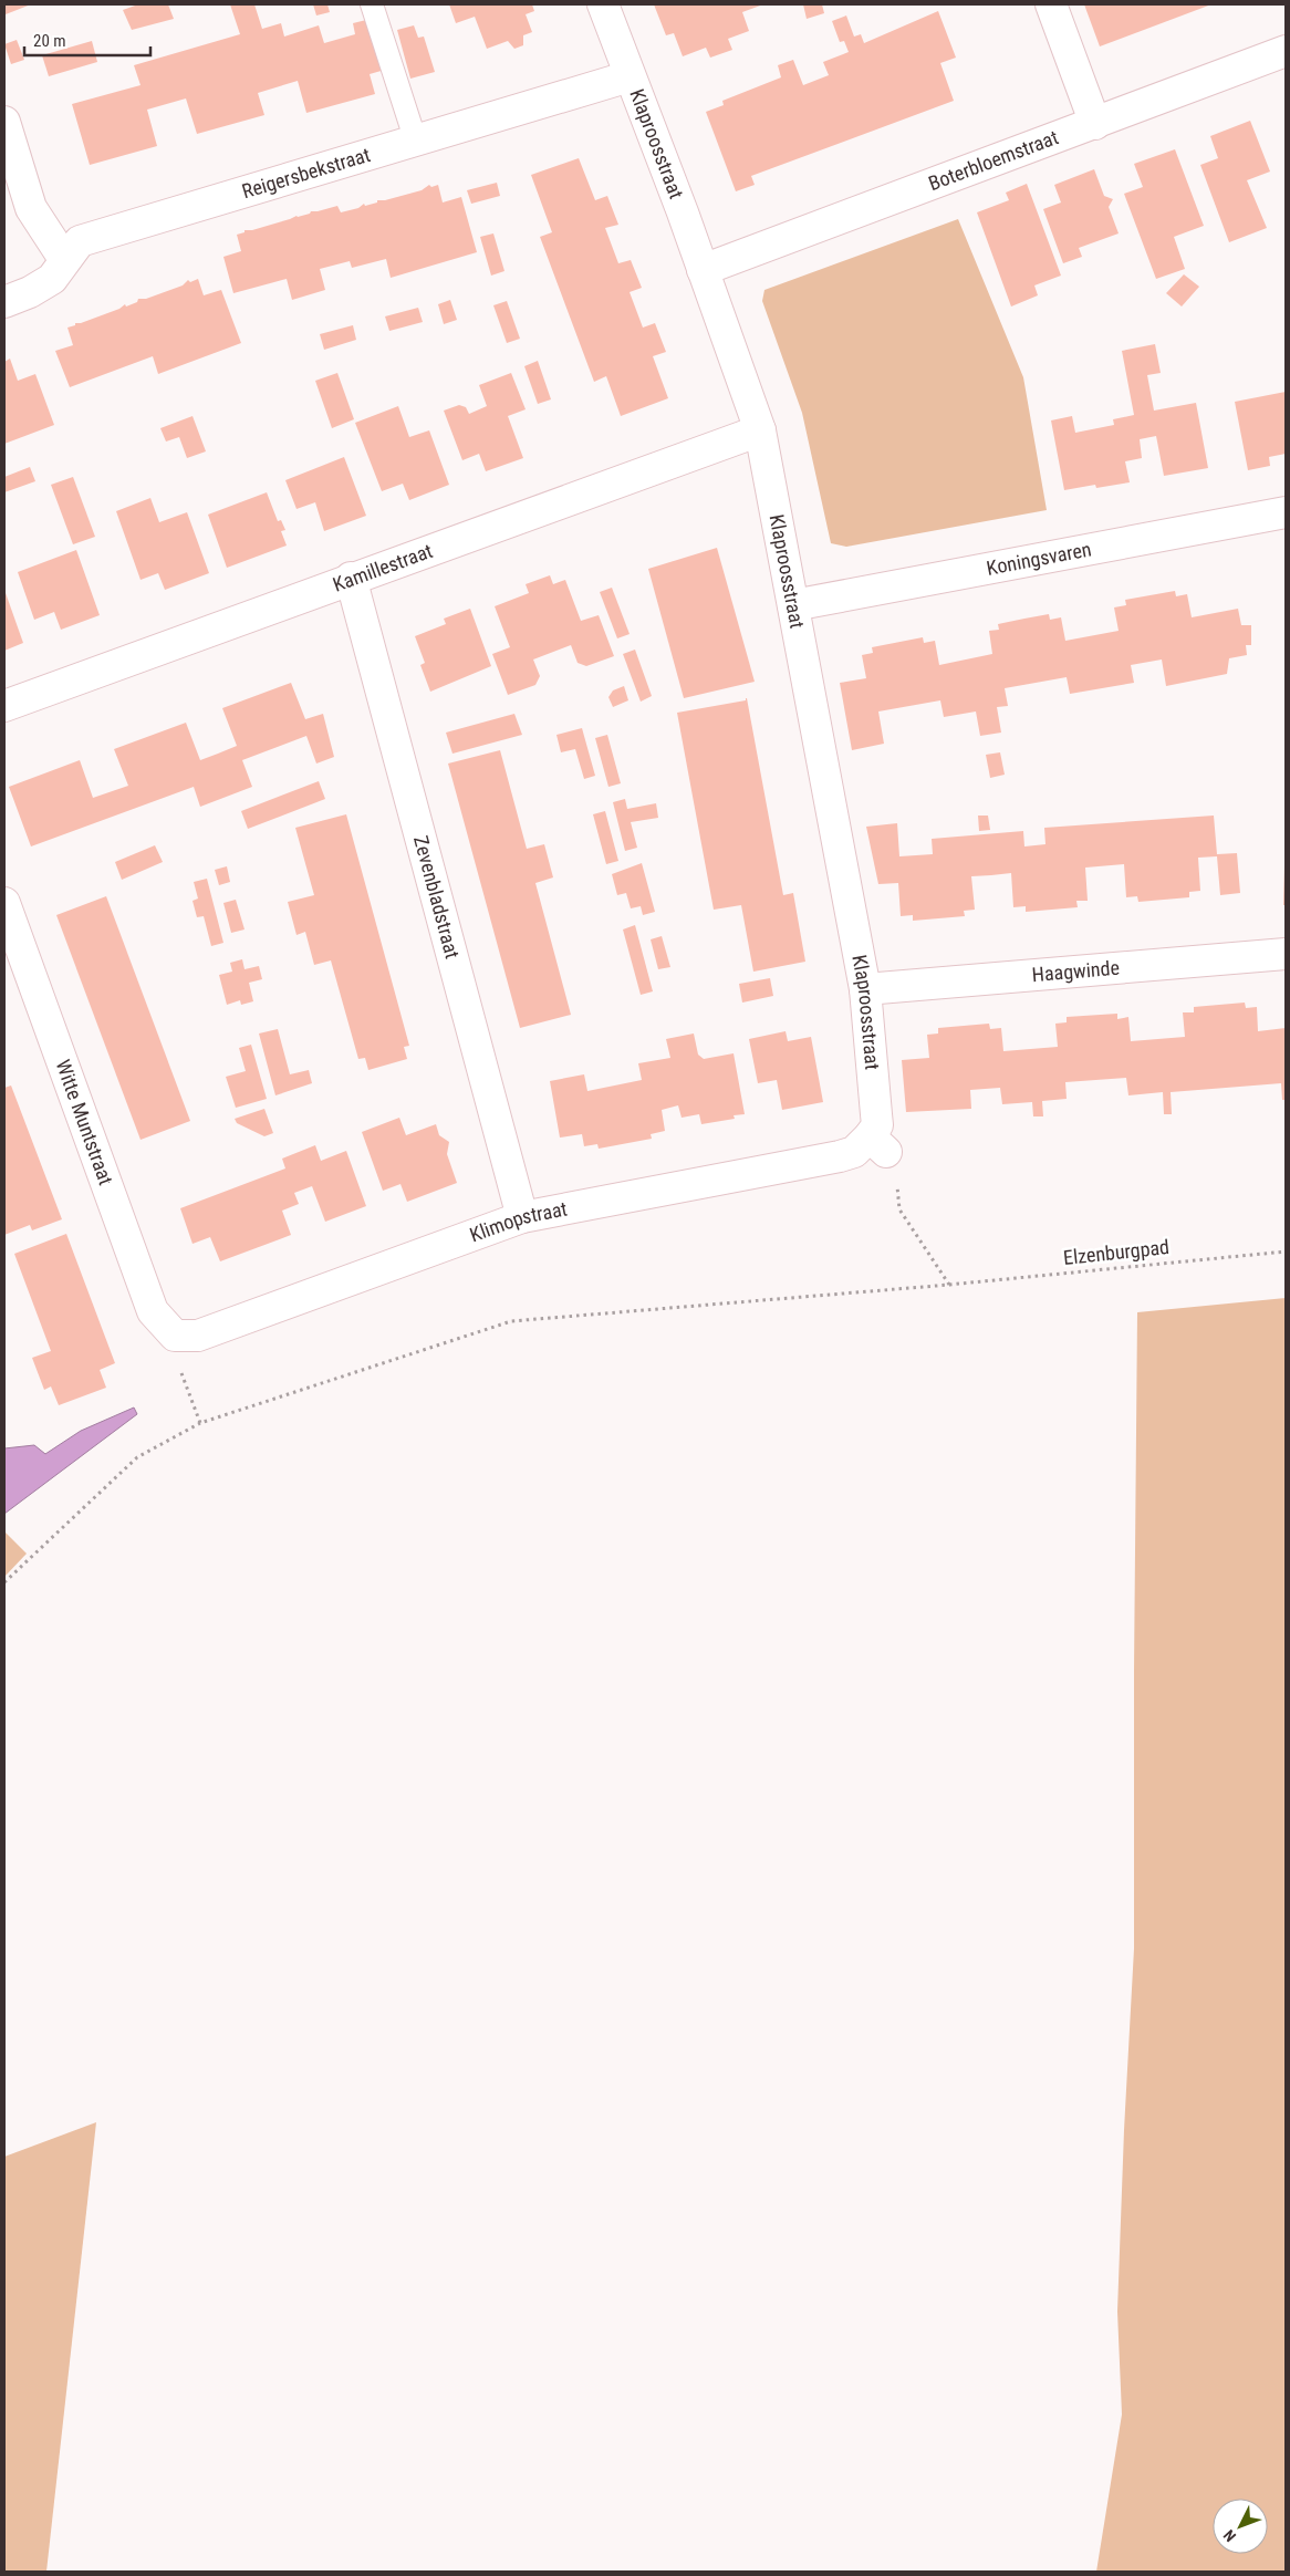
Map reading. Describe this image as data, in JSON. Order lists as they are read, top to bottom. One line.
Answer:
{"streets":{"street":["Klaproosstraat","Boterbloemstraat","Reigersbekstraat","Koningsvaren","Kamillestraat","Zevenbladstraat","Haagwinde","Witte Muntstraat","Klimopstraat"],"path":["Elzenburgpad"]},"crossings":[["Klaproosstraat","Boterbloemstraat"],["Klaproosstraat","Reigersbekstraat"],["Klaproosstraat","Koningsvaren"],["Klaproosstraat","Kamillestraat"],["Klaproosstraat","Haagwinde"],["Klaproosstraat","Klimopstraat"],["Kamillestraat","Zevenbladstraat"],["Zevenbladstraat","Klimopstraat"],["Witte Muntstraat","Klimopstraat"]],"scale_bar":"20 m","north":"bottom left"}
